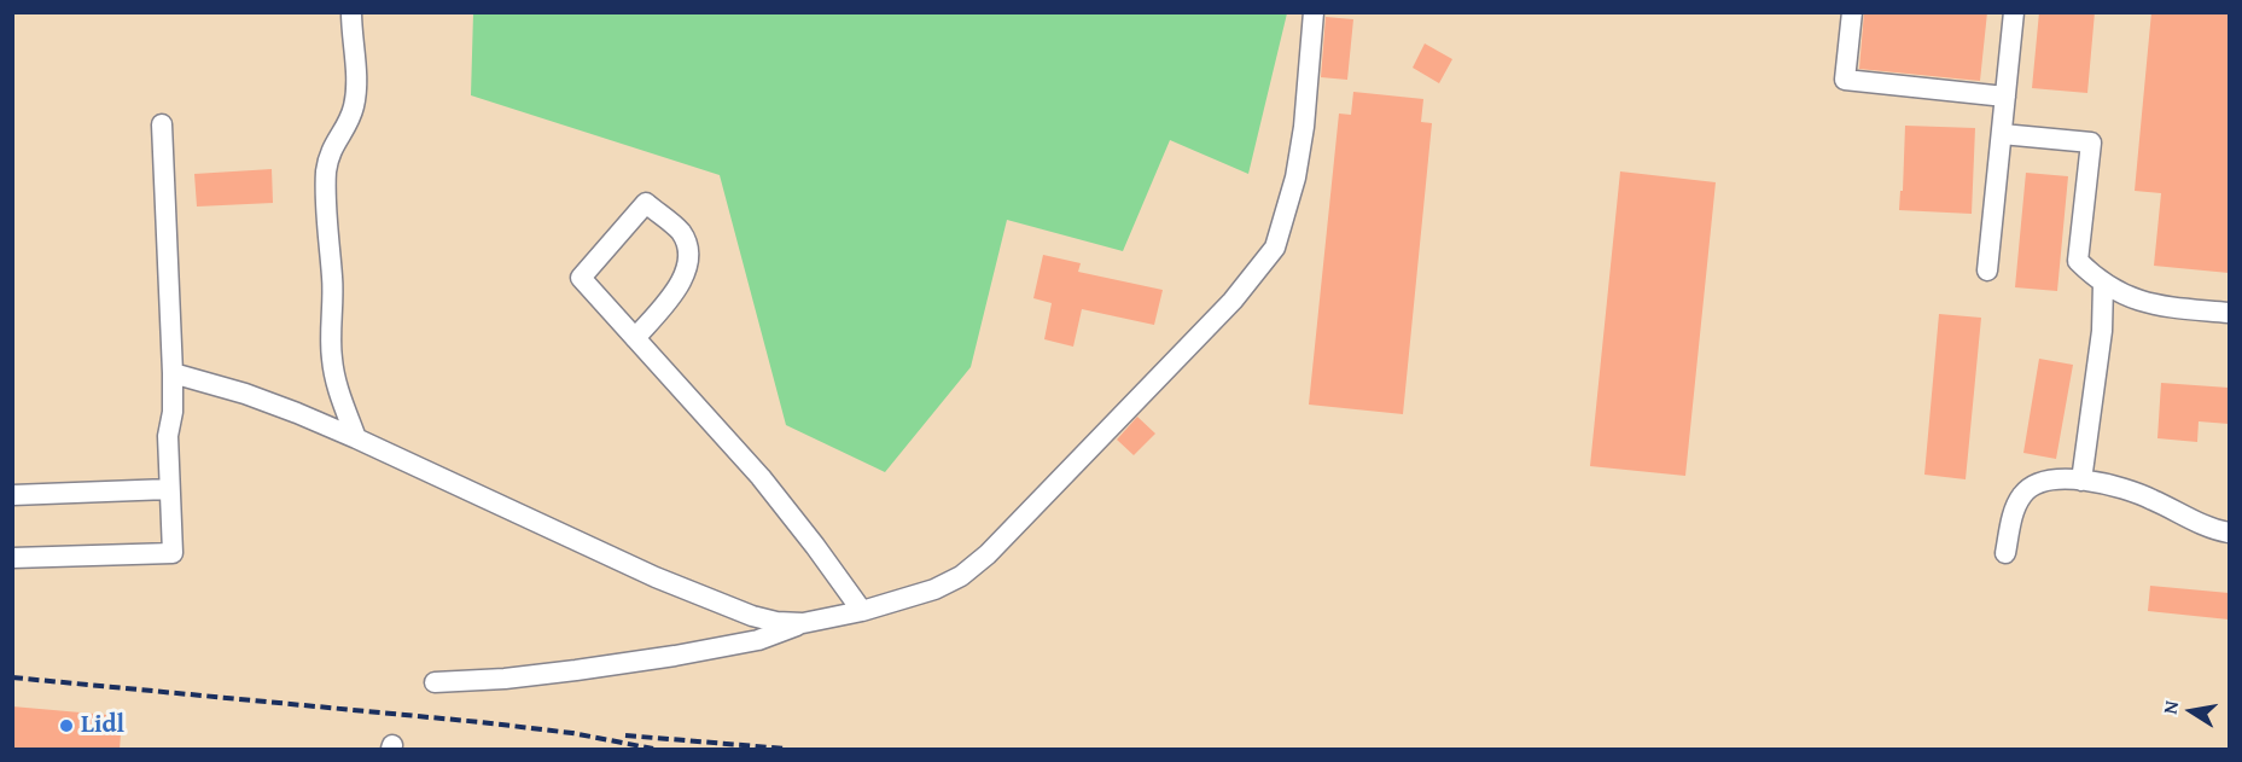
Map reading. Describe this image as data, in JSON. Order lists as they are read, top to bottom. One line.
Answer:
{"places":["Lidl"],"north":"left"}
